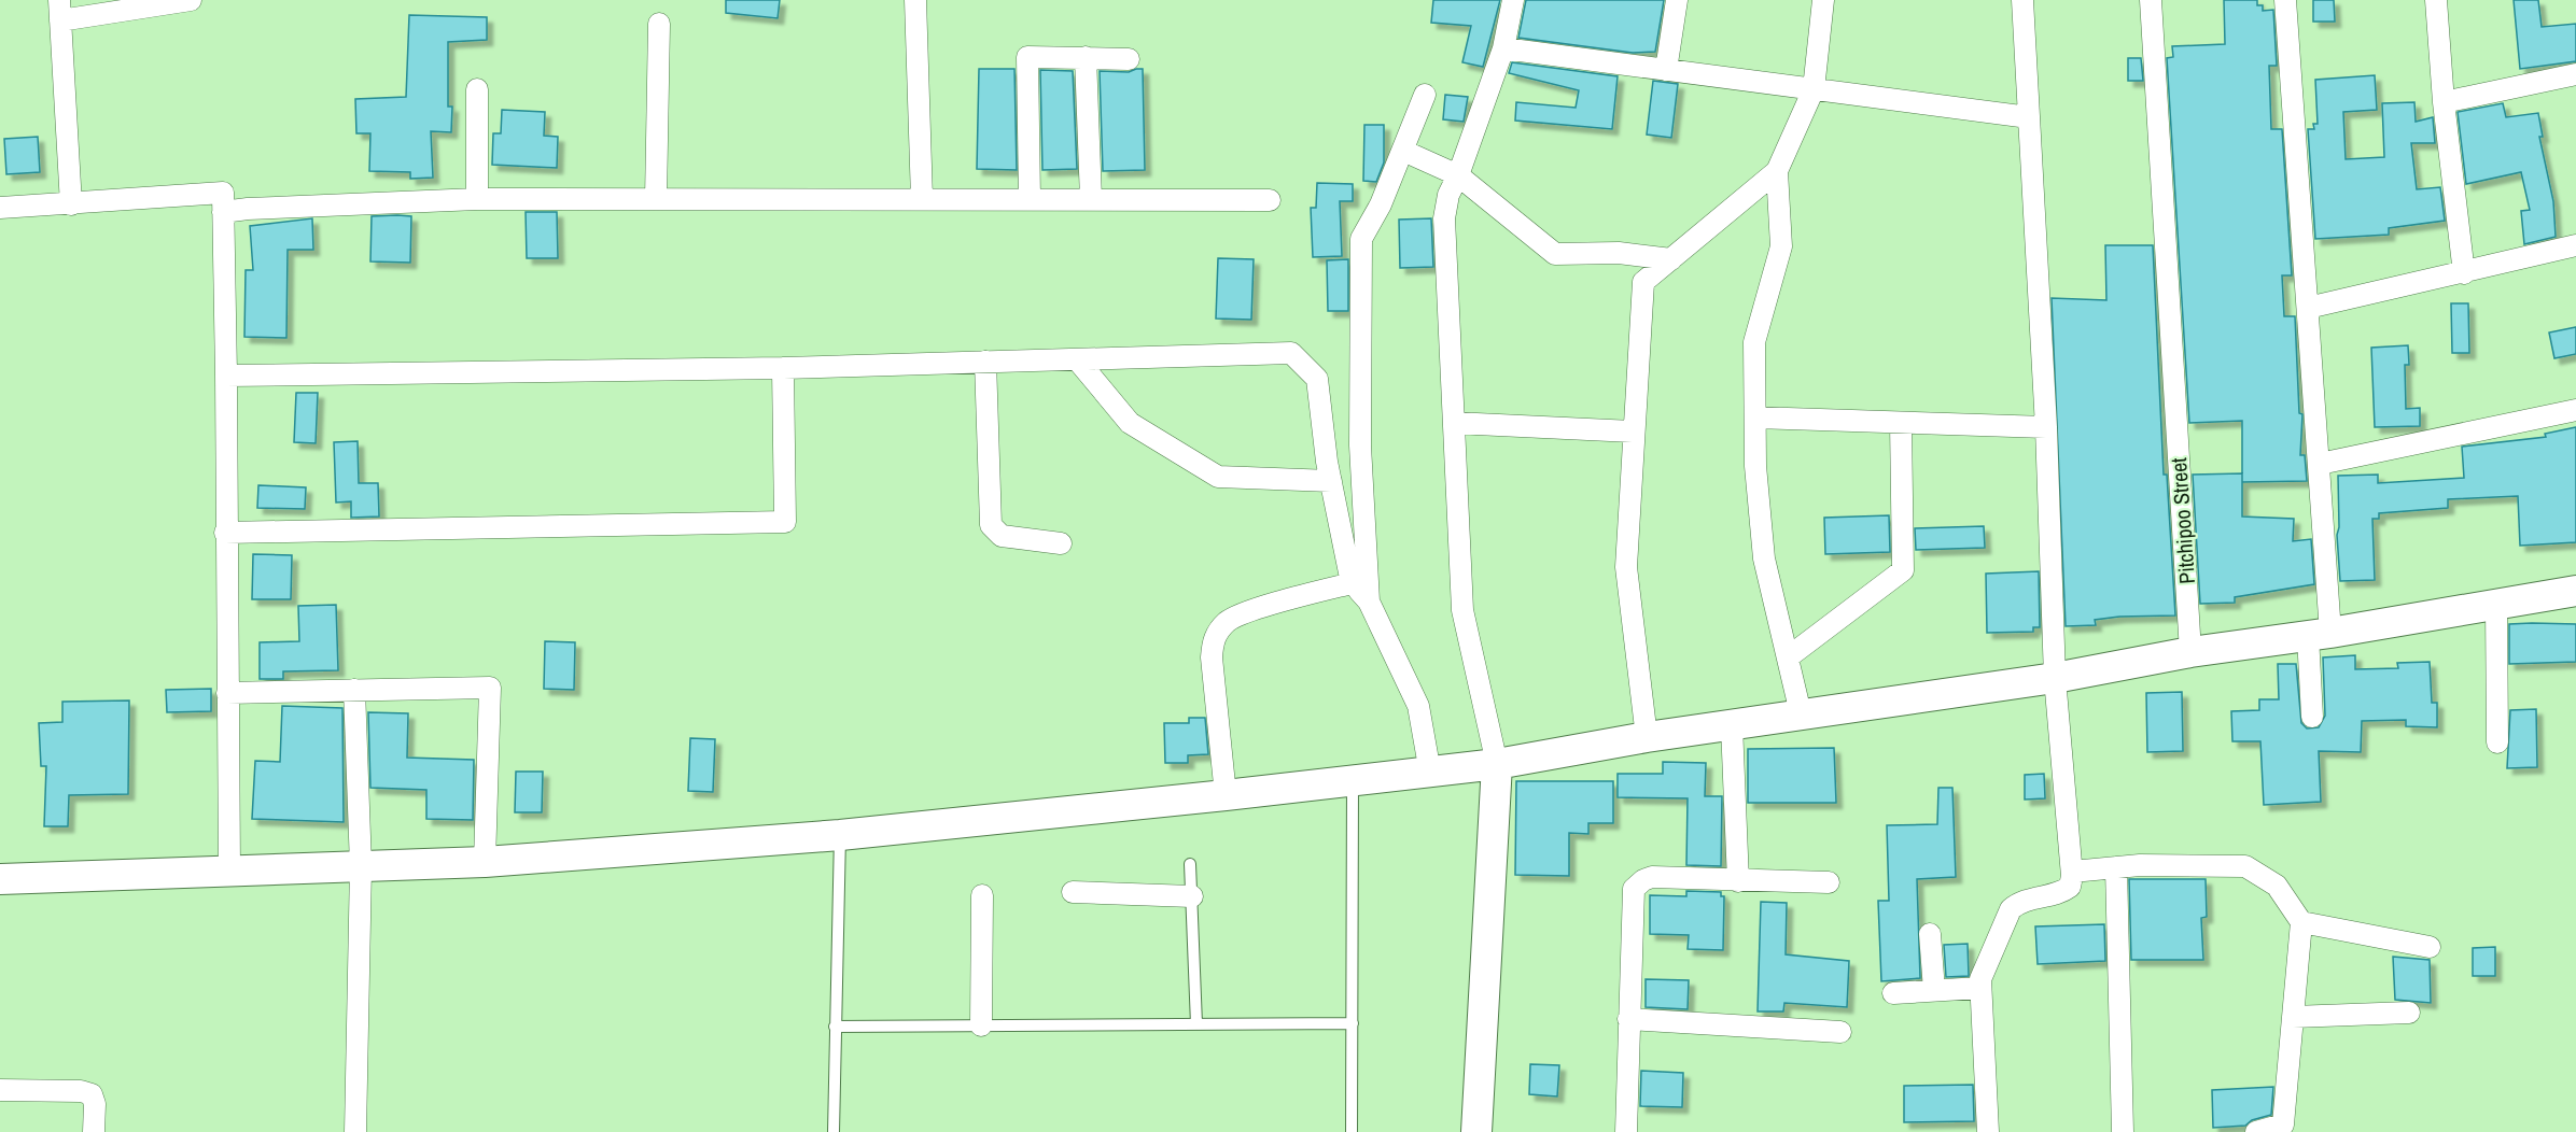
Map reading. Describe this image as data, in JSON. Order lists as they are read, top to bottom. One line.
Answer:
{"streets":{"street":["Pitchipoo Street"]}}
